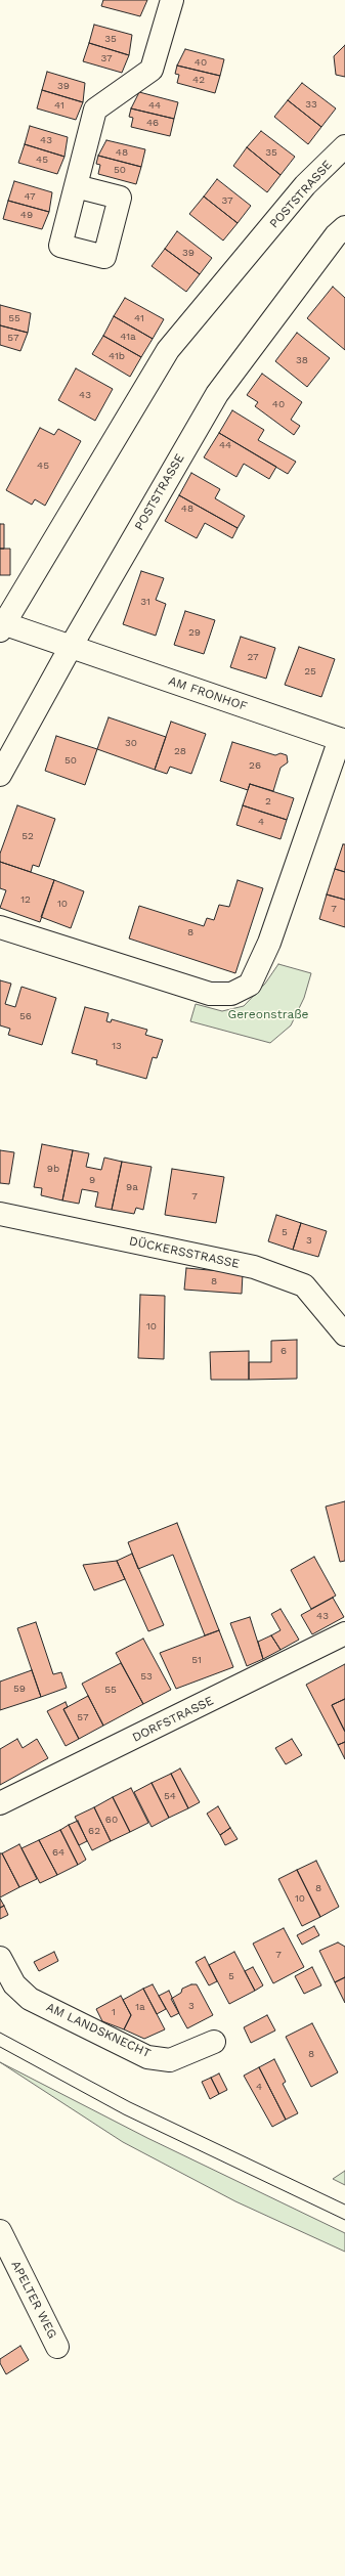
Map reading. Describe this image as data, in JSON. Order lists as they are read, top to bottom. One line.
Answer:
{"streets":{"street":["POSTSTRASSE","AM FRONHOF","DÜCKERSSTRASSE","DORFSTRASSE","AM LANDSKNECHT","APELTER WEG"]},"crossings":[["POSTSTRASSE","AM FRONHOF"]],"parks":["Gereonstraße"],"house_numbers":["35","37","40","42","39","33","41","44","46","43","48","35","45","50","47","37","49","39","55","41","41a","57","41b","38","43","40","44","45","48","31","29","27","25","30","28","50","26","2","4","52","12","10","7","8","56","13","9b","9","9a","7","5","3","8","10","6","43","51","53","59","55","57","54","60","62","64","8","10","7","5","3","1a","1","8","4"]}
